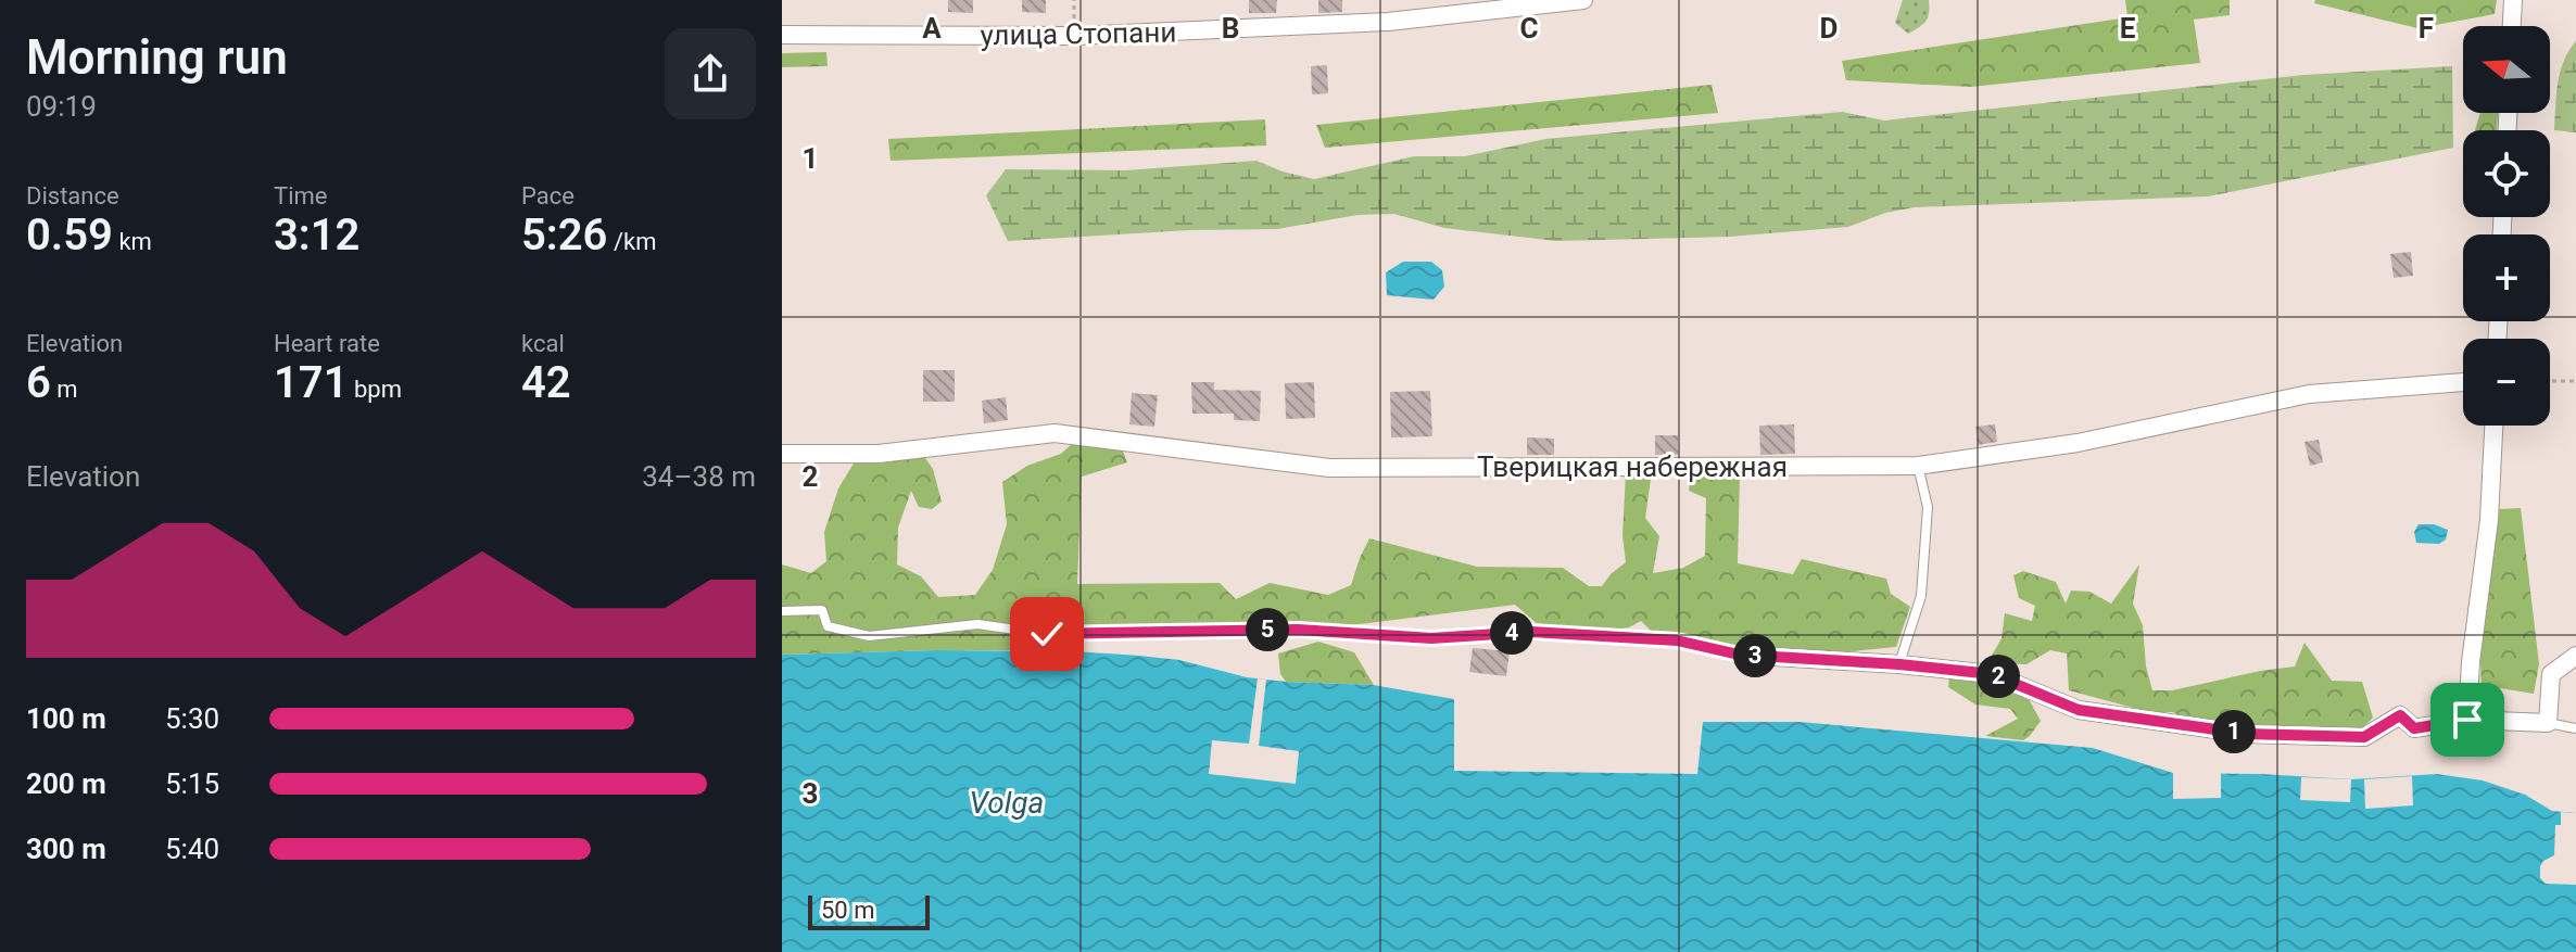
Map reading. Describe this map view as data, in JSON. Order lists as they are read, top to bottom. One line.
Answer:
{"streets":{"street":["улица Стопани","Тверицкая набережная"]},"water":["Volga"],"scale_bar":"50 m","north":"left","page":{"heading":["Morning run","09:19"],"map_buttons":["+","−"],"stats":[["Distance","0.59 km"],["Time","3:12"],["Pace","5:26 /km"],["Elevation","6 m"],["Heart rate","171 bpm"],["kcal","42"]],"chart":["Elevation","34–38 m"],"pins":["5","4","3","2","1"],"list":[{"name":"100 m","note":"5:30"},{"name":"200 m","note":"5:15"},{"name":"300 m","note":"5:40"}],"scale":"50 m"},"grid":{"columns":["A","B","C","D","E","F"],"rows":["1","2","3"]}}
